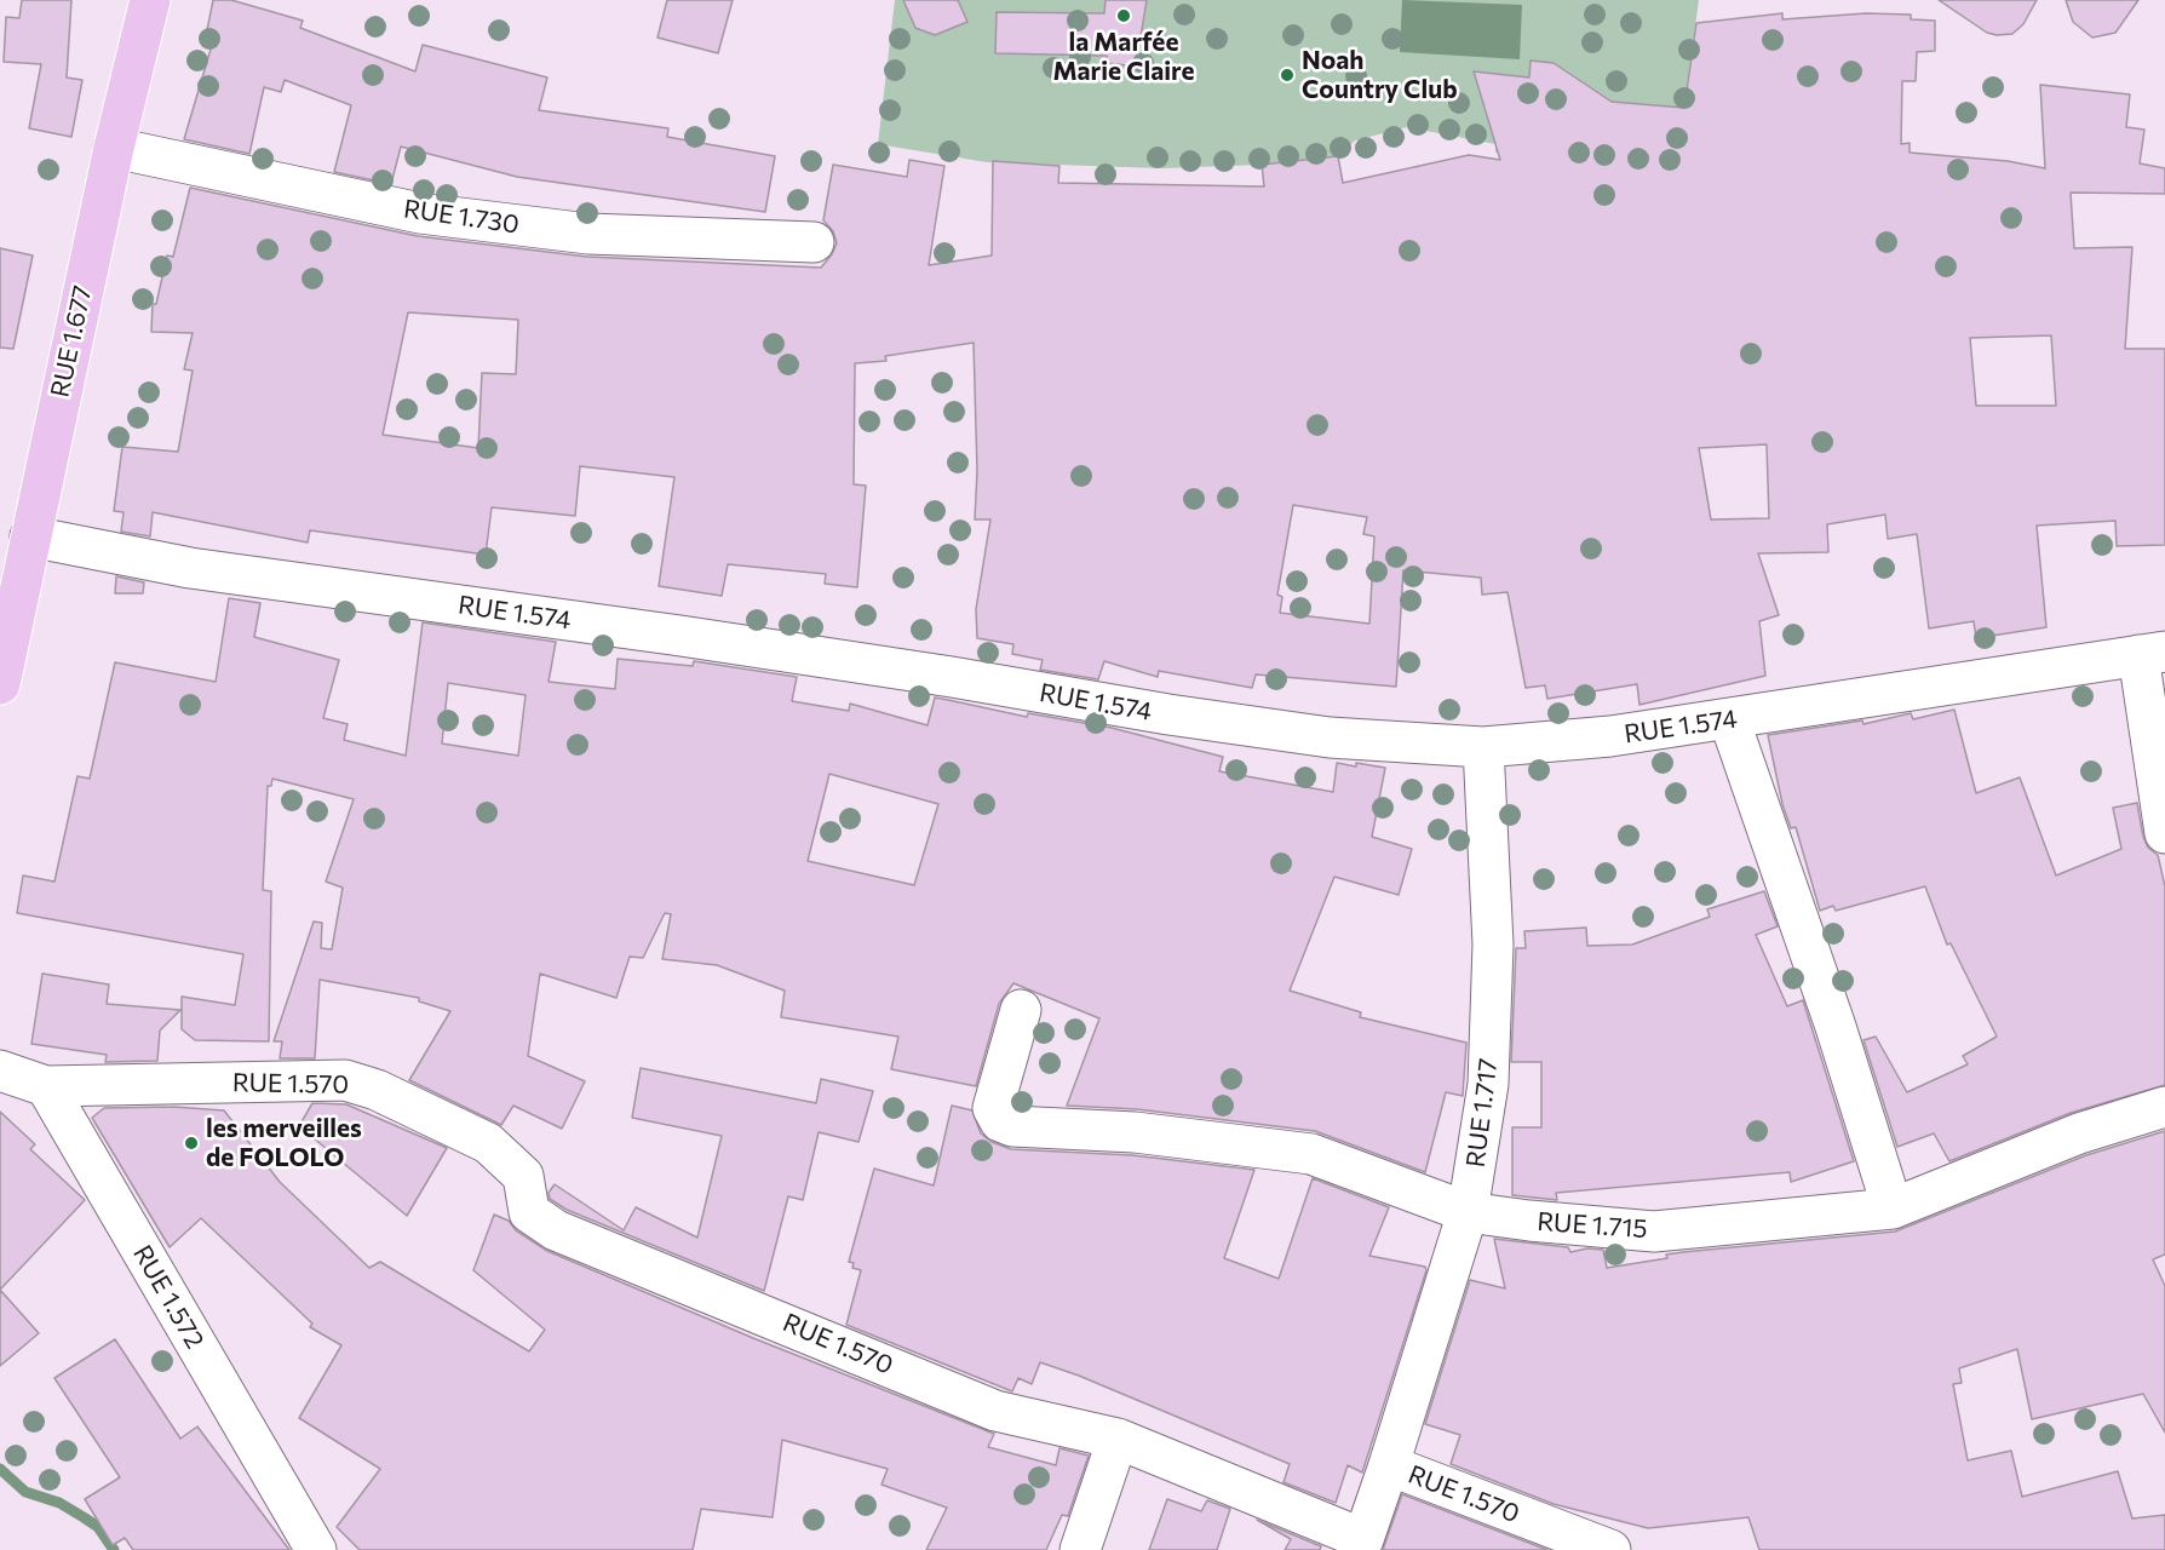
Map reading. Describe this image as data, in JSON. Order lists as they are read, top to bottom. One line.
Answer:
{"streets":{"main road":["RUE 1.677"],"street":["RUE 1.730","RUE 1.574","RUE 1.570","RUE 1.717","RUE 1.715","RUE 1.572"]},"crossings":[["RUE 1.730","RUE 1.677"],["RUE 1.677","RUE 1.574"],["RUE 1.574","RUE 1.717"],["RUE 1.570","RUE 1.717"],["RUE 1.570","RUE 1.572"],["RUE 1.717","RUE 1.715"]],"places":["la Marfée Marie Claire","Noah Country Club","les merveilles de FOLOLO"]}
